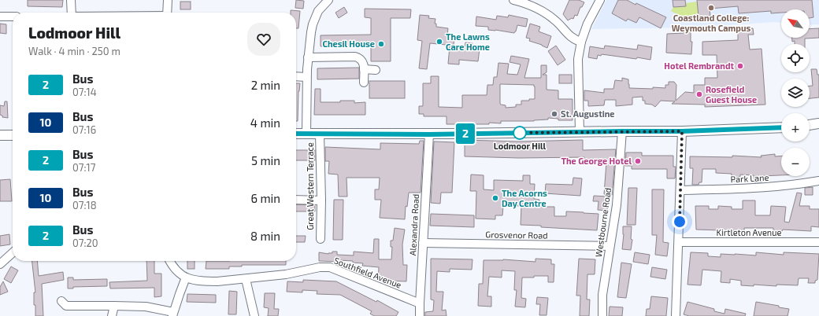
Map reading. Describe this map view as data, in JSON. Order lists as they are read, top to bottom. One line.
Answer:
{"streets":{"street":["Park Lane","Great Western Terrace","Westbourne Road","Alexandra Road","Kirtleton Avenue","Grosvenor Road","Southfield Avenue"]},"crossings":[["Westbourne Road","Grosvenor Road"],["Alexandra Road","Grosvenor Road"],["Alexandra Road","Southfield Avenue"]],"places":["Coastland College: Weymouth Campus","The Lawns Care Home","Chesil House","Hotel Rembrandt","Rosefield Guest House","St. Augustine","Lodmoor Hill","The George Hotel","The Acorns Day Centre"],"lines":["bus line 2"],"north":"top left","page":{"on_map":"2","map_buttons":["+","−"],"heading":["Lodmoor Hill","Walk · 4 min · 250 m"],"list":[{"mark":"2","name":"Bus","note":"07:14","value":"2 min"},{"mark":"10","name":"Bus","note":"07:16","value":"4 min"},{"mark":"2","name":"Bus","note":"07:17","value":"5 min"},{"mark":"10","name":"Bus","note":"07:18","value":"6 min"},{"mark":"2","name":"Bus","note":"07:20","value":"8 min"}]}}
